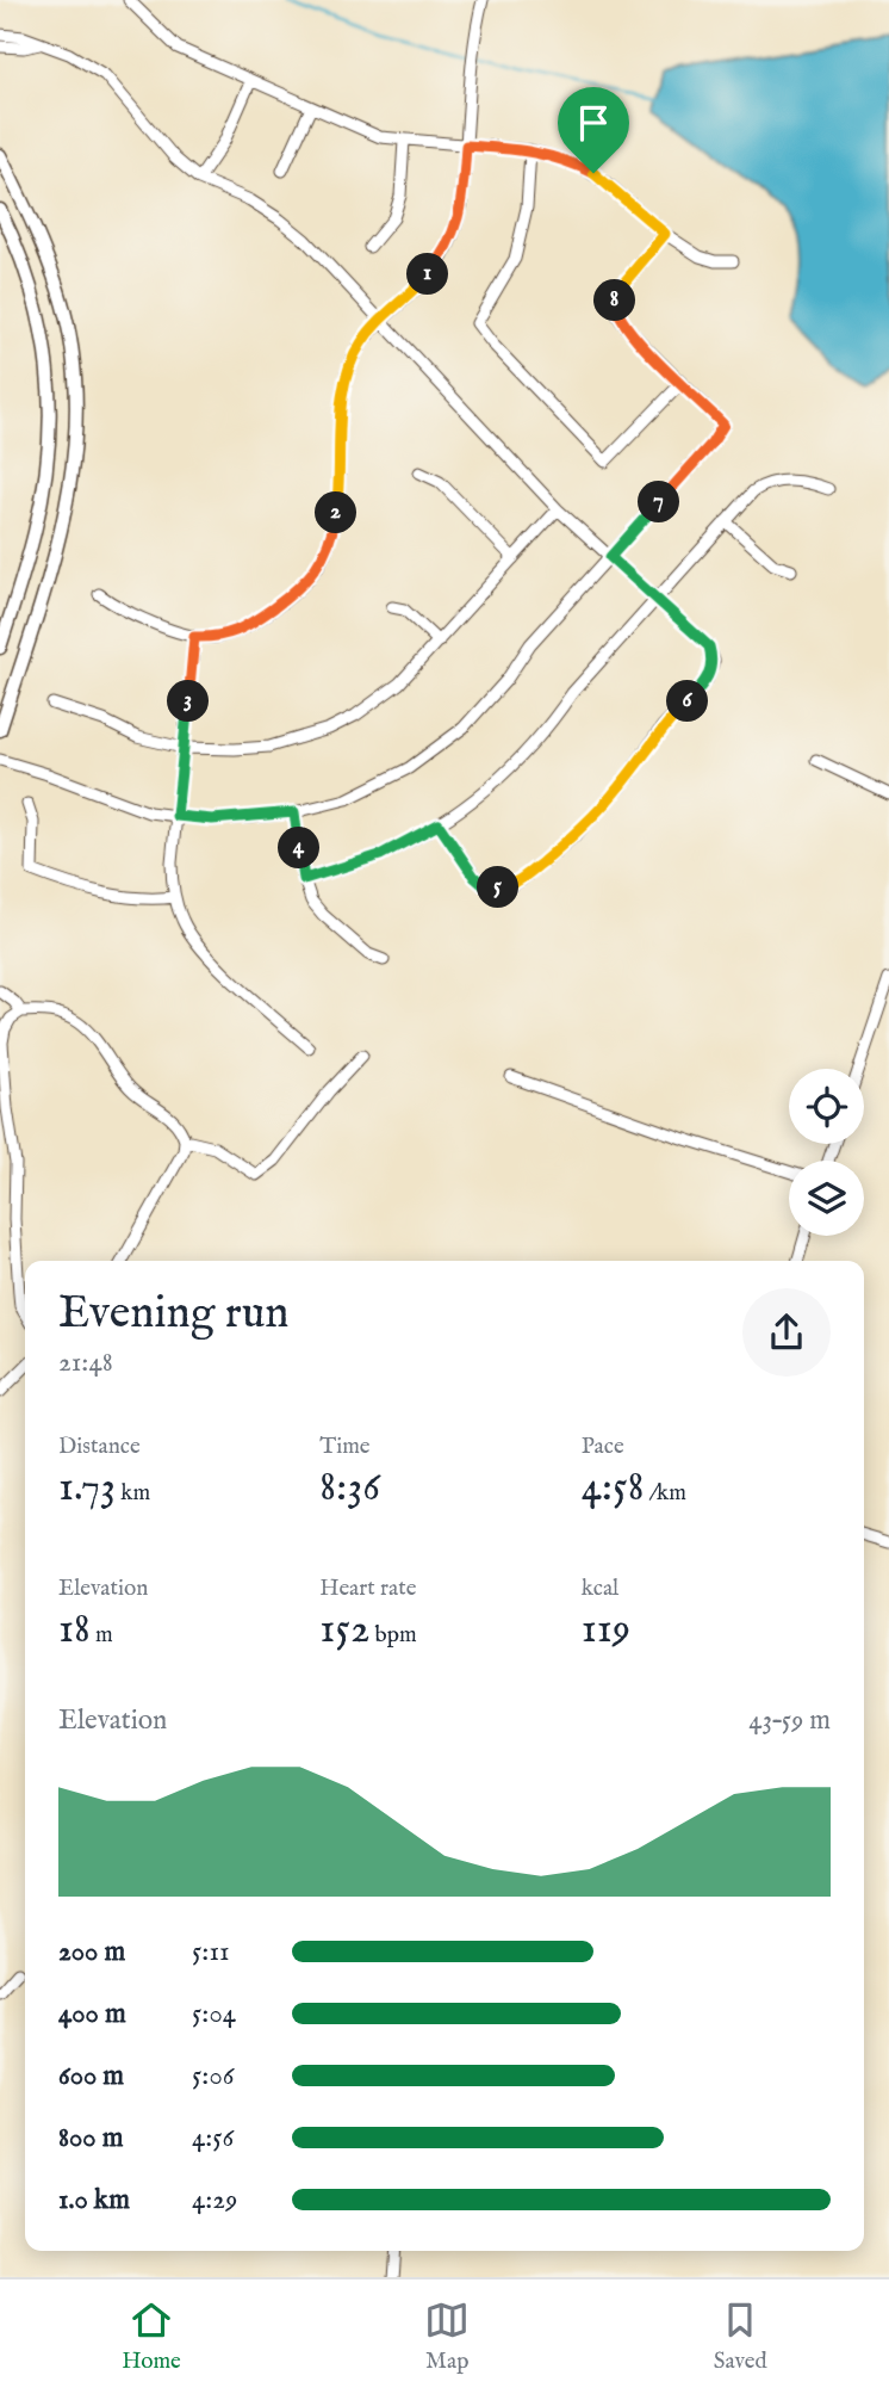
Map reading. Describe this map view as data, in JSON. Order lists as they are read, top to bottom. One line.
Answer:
{"page":{"pins":["1","8","7","2","3","6","4","5"],"heading":["Evening run","21:48"],"stats":[["Distance","1.73 km"],["Time","8:36"],["Pace","4:58 /km"],["Elevation","18 m"],["Heart rate","152 bpm"],["kcal","119"]],"chart":["Elevation","43–59 m"],"list":[{"name":"200 m","note":"5:11"},{"name":"400 m","note":"5:04"},{"name":"600 m","note":"5:06"},{"name":"800 m","note":"4:56"},{"name":"1.0 km","note":"4:29"}],"tabs":["Home","Map","Saved"]}}
